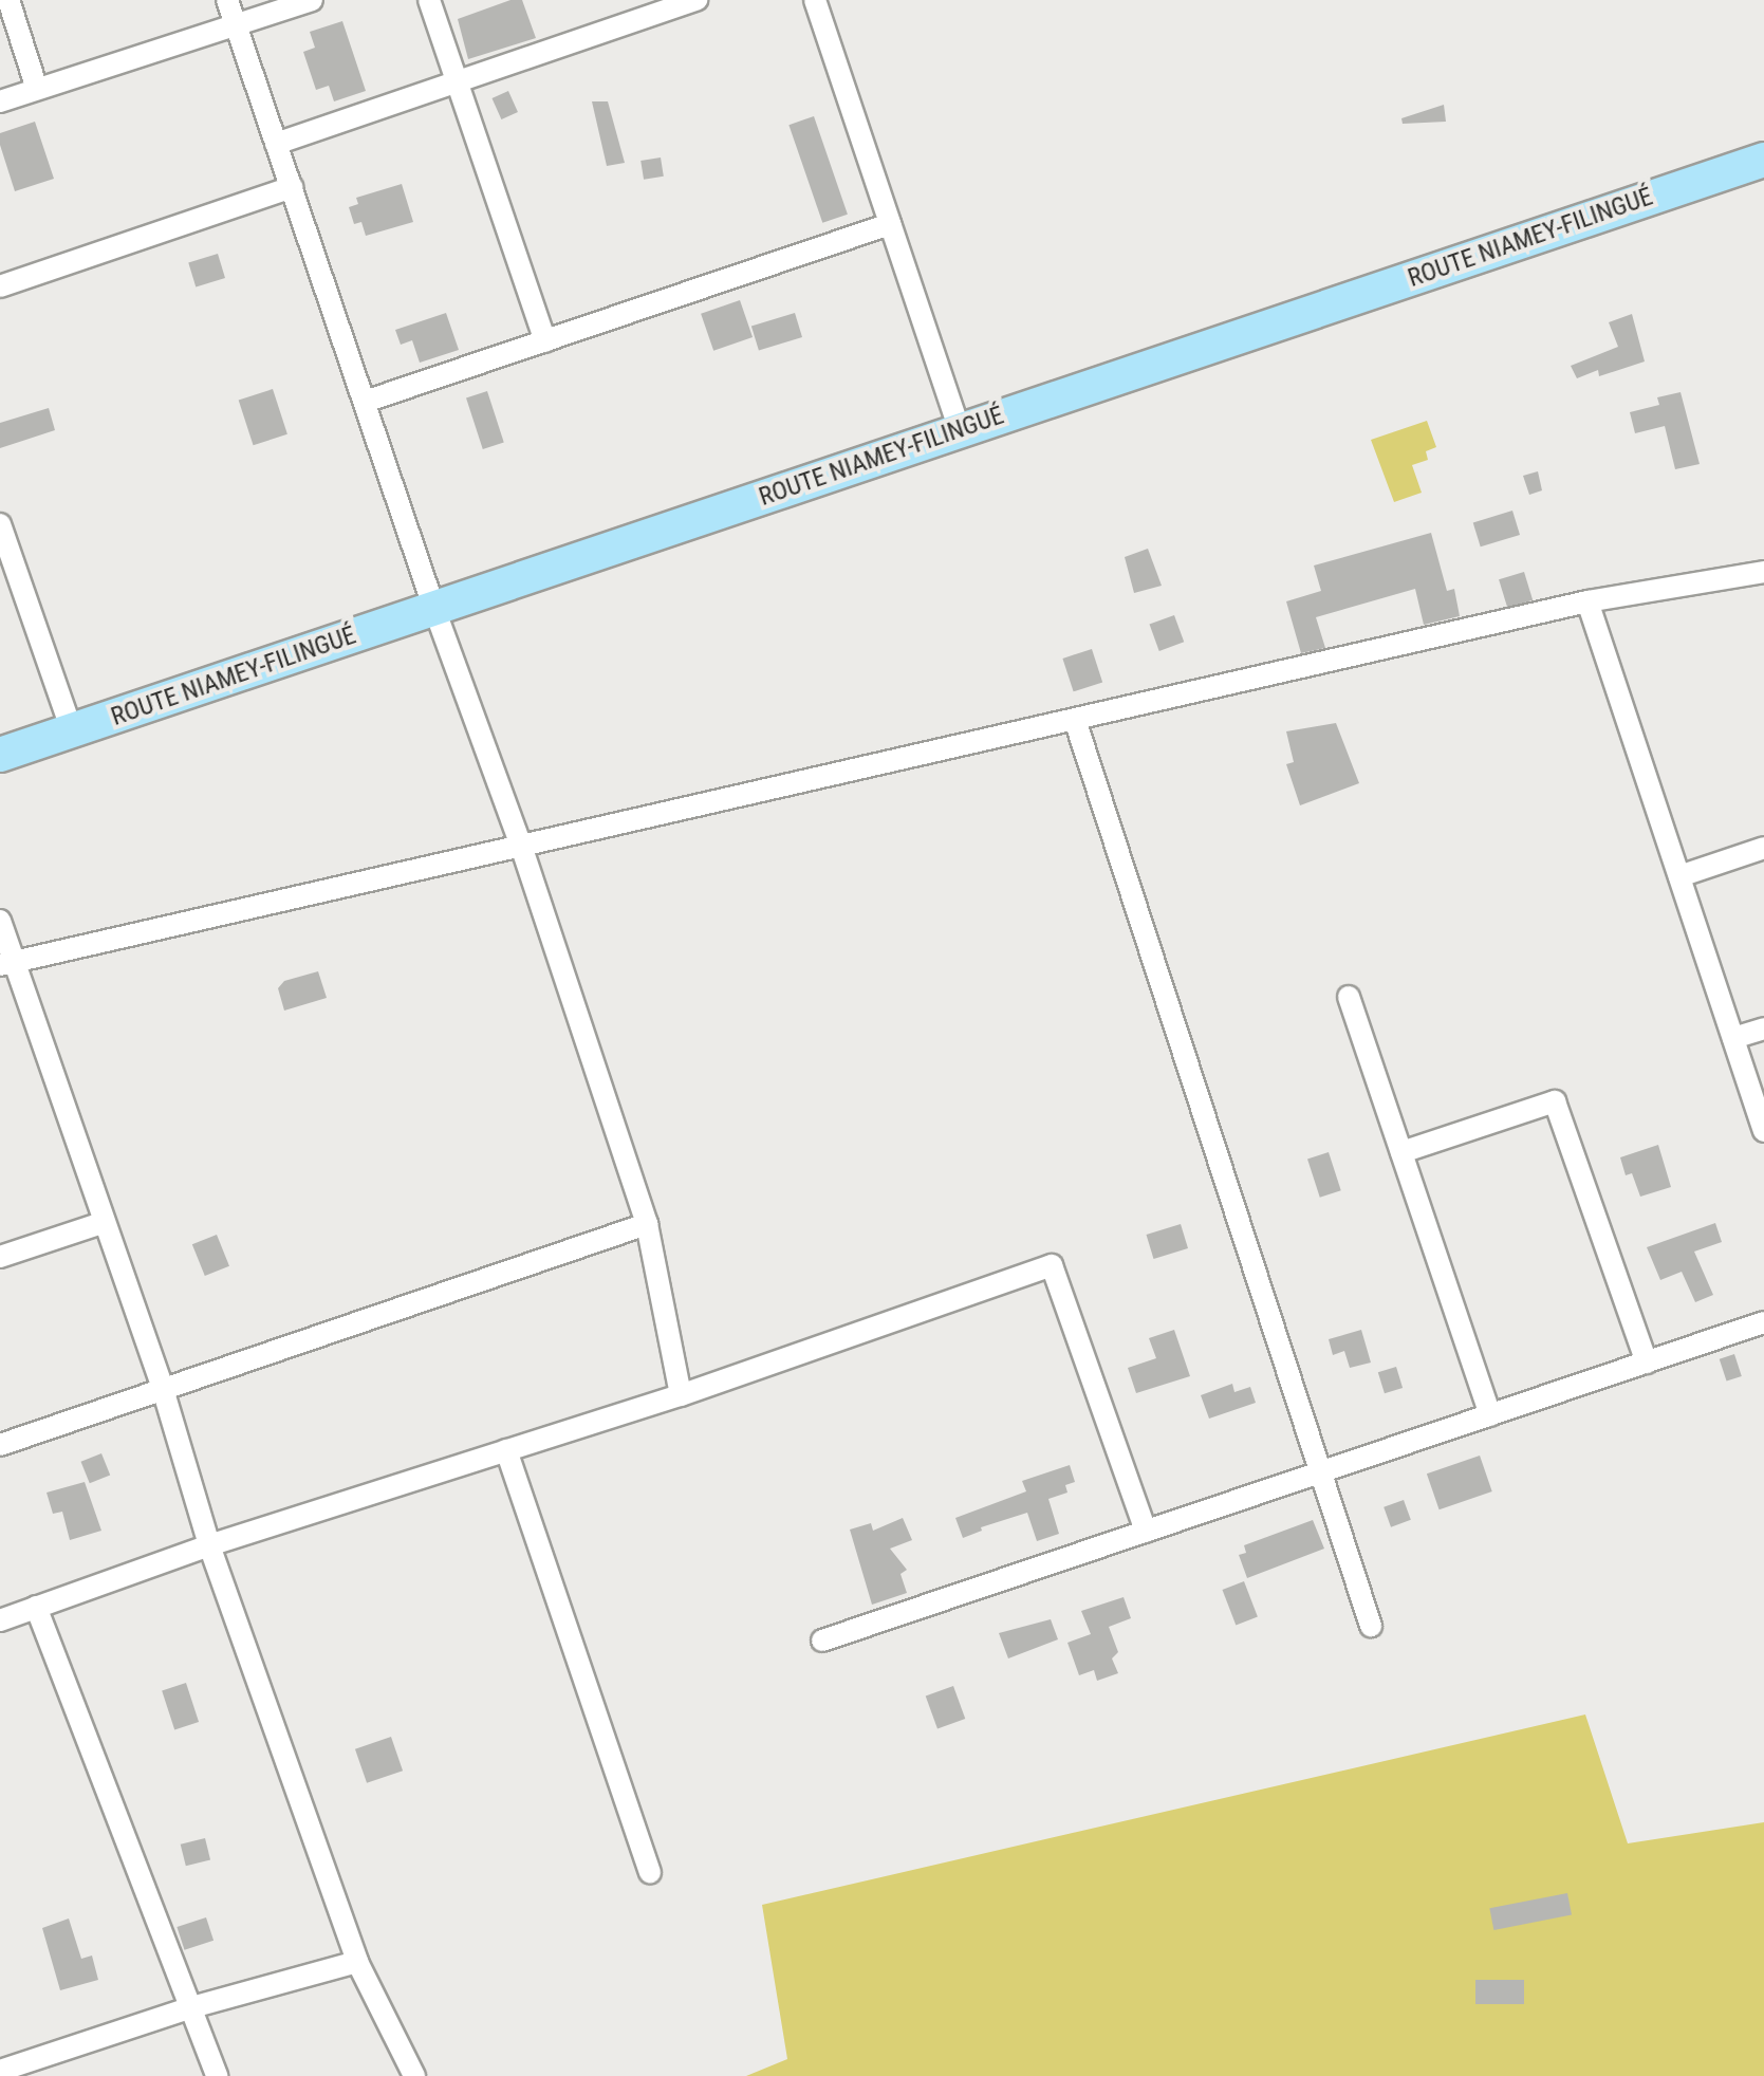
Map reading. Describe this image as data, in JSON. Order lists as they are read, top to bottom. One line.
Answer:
{"streets":{"main road":["ROUTE NIAMEY-FILINGUÉ"]}}
